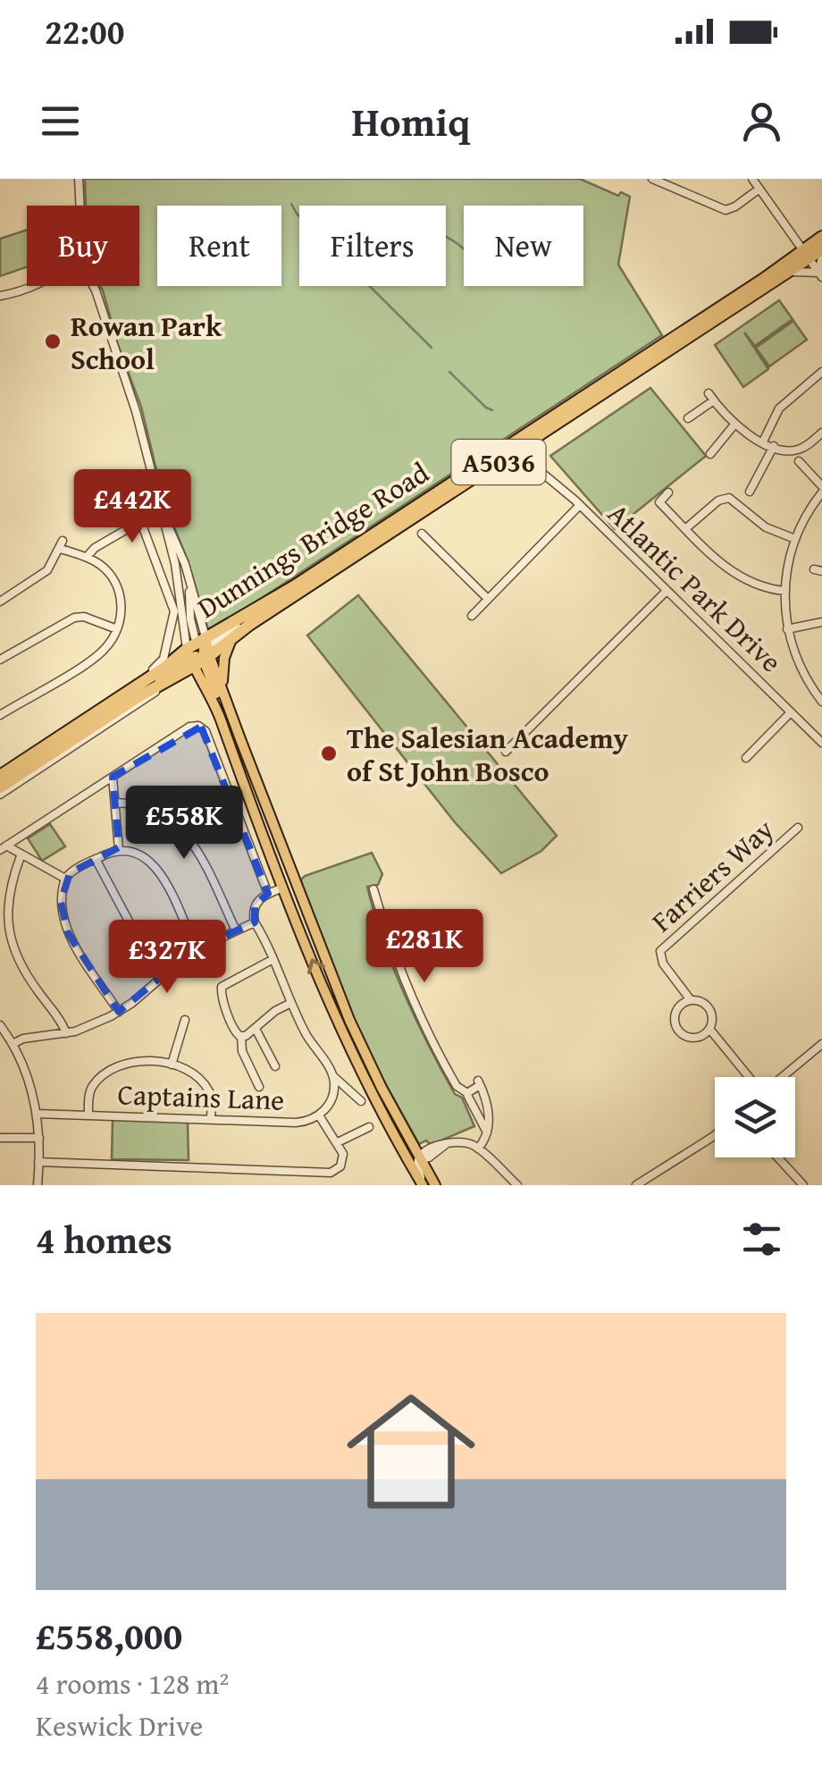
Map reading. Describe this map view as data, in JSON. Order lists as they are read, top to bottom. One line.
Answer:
{"streets":{"highway":["A5036","Dunnings Bridge Road"],"street":["Atlantic Park Drive","Farriers Way","Captains Lane"]},"crossings":[["A5036","Dunnings Bridge Road"],["Dunnings Bridge Road","Atlantic Park Drive"]],"places":["Rowan Park School","The Salesian Academy of St John Bosco"],"page":{"status":"22:00","header":"Homiq","chip":["Buy","Rent","Filters","New"],"price":["£442K","£558K","£281K","£327K"],"heading":"4 homes","list":[{"name":"£558,000","note":"4 rooms · 128 m² · Keswick Drive"}]}}
